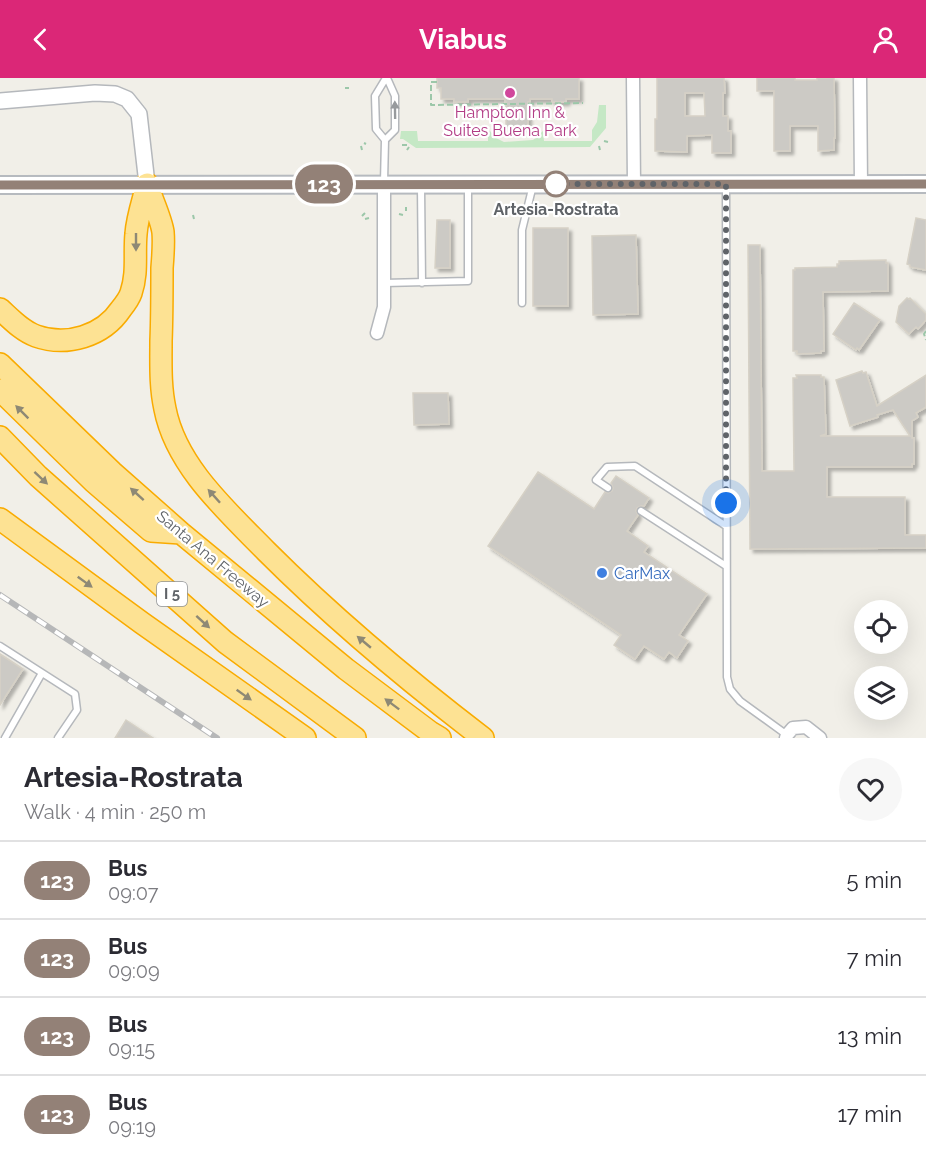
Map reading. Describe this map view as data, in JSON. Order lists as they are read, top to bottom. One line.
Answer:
{"streets":{"highway":["Santa Ana Freeway","I 5"]},"places":["Hampton Inn & Suites Buena Park","Artesia-Rostrata","CarMax"],"lines":["bus line 123"],"page":{"header":"Viabus","on_map":"123","heading":["Artesia-Rostrata","Walk · 4 min · 250 m"],"list":[{"mark":"123","name":"Bus","note":"09:07","value":"5 min"},{"mark":"123","name":"Bus","note":"09:09","value":"7 min"},{"mark":"123","name":"Bus","note":"09:15","value":"13 min"},{"mark":"123","name":"Bus","note":"09:19","value":"17 min"}]}}
